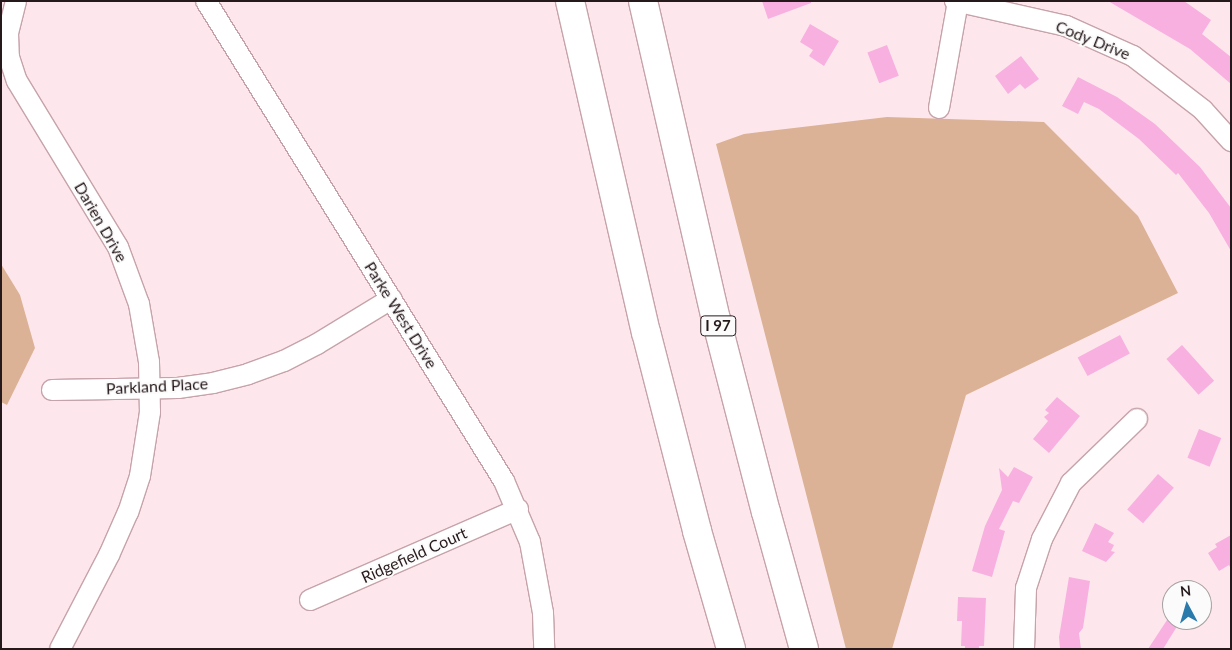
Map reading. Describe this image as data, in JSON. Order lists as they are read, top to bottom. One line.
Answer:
{"streets":{"highway":["I 97"],"street":["Cody Drive","Darien Drive","Parke West Drive","Parkland Place","Ridgefield Court"]},"crossings":[["Darien Drive","Parkland Place"],["Parke West Drive","Parkland Place"],["Parke West Drive","Ridgefield Court"]],"north":"top"}
